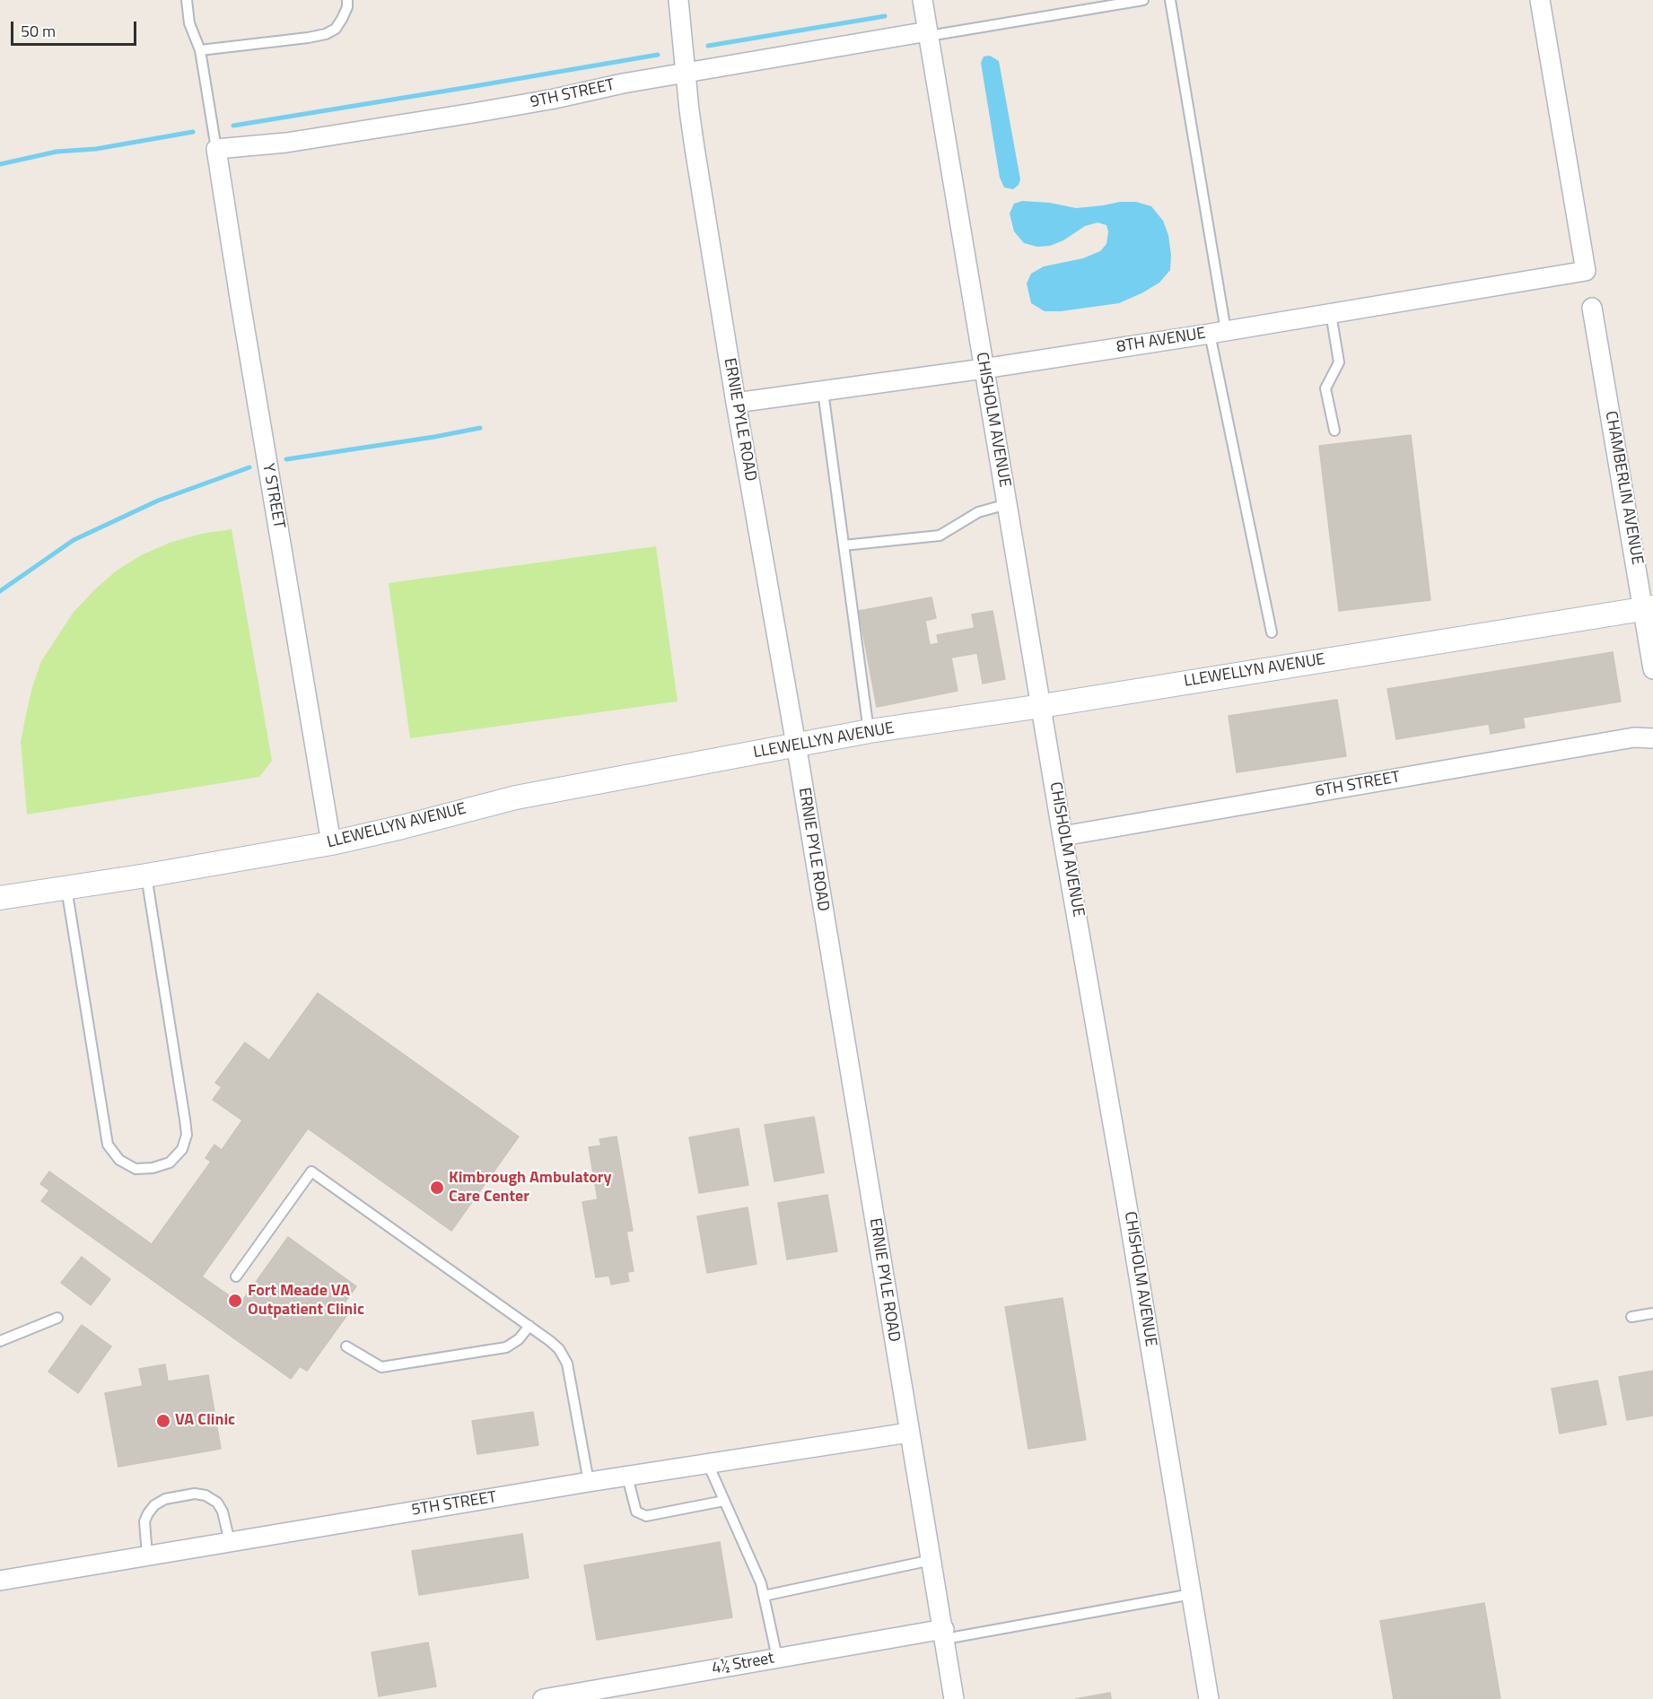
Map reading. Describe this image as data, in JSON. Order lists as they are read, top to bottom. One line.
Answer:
{"streets":{"street":["9TH STREET","8TH AVENUE","ERNIE PYLE ROAD","CHISHOLM AVENUE","CHAMBERLIN AVENUE","Y STREET","LLEWELLYN AVENUE","6TH STREET","5TH STREET","4½ Street"]},"crossings":[["9TH STREET","ERNIE PYLE ROAD"],["9TH STREET","CHISHOLM AVENUE"],["9TH STREET","Y STREET"],["8TH AVENUE","ERNIE PYLE ROAD"],["8TH AVENUE","CHISHOLM AVENUE"],["ERNIE PYLE ROAD","LLEWELLYN AVENUE"],["ERNIE PYLE ROAD","5TH STREET"],["ERNIE PYLE ROAD","4½ Street"],["CHISHOLM AVENUE","LLEWELLYN AVENUE"],["CHISHOLM AVENUE","6TH STREET"],["CHAMBERLIN AVENUE","LLEWELLYN AVENUE"],["Y STREET","LLEWELLYN AVENUE"]],"places":["Kimbrough Ambulatory Care Center","Fort Meade VA Outpatient Clinic","VA Clinic"],"scale_bar":"50 m"}
